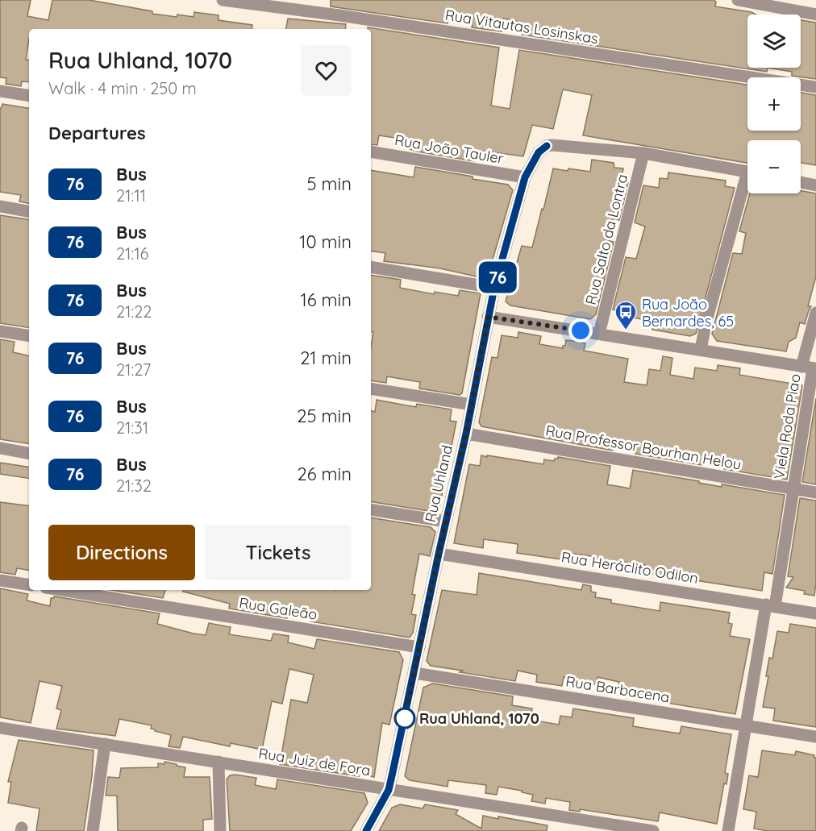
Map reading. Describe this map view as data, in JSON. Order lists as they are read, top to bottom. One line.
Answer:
{"streets":{"street":["Rua Vitautas Losinskas","Rua João Tauler","Rua Salto da Lontra","Viela Roda Piao","Rua Professor Bourhan Helou","Rua Uhland","Rua Heráclito Odilon","Rua Galeão","Rua Barbacena","Rua Juiz de Fora"]},"crossings":[["Rua João Tauler","Rua Uhland"],["Rua Salto da Lontra","Rua Uhland"],["Viela Roda Piao","Rua Professor Bourhan Helou"],["Viela Roda Piao","Rua Heráclito Odilon"],["Viela Roda Piao","Rua Barbacena"],["Rua Professor Bourhan Helou","Rua Uhland"],["Rua Uhland","Rua Heráclito Odilon"],["Rua Uhland","Rua Galeão"],["Rua Uhland","Rua Barbacena"],["Rua Uhland","Rua Juiz de Fora"]],"places":{"bus stop":["Rua João Bernardes, 65"],"other":["Rua Uhland, 1070"]},"lines":["bus line 76"],"page":{"on_map":"76","map_buttons":["+","−"],"heading":[["Rua Uhland, 1070","Walk · 4 min · 250 m"],"Departures"],"list":[{"mark":"76","name":"Bus","note":"21:11","value":"5 min"},{"mark":"76","name":"Bus","note":"21:16","value":"10 min"},{"mark":"76","name":"Bus","note":"21:22","value":"16 min"},{"mark":"76","name":"Bus","note":"21:27","value":"21 min"},{"mark":"76","name":"Bus","note":"21:31","value":"25 min"},{"mark":"76","name":"Bus","note":"21:32","value":"26 min"}],"buttons":["Directions","Tickets"]}}
